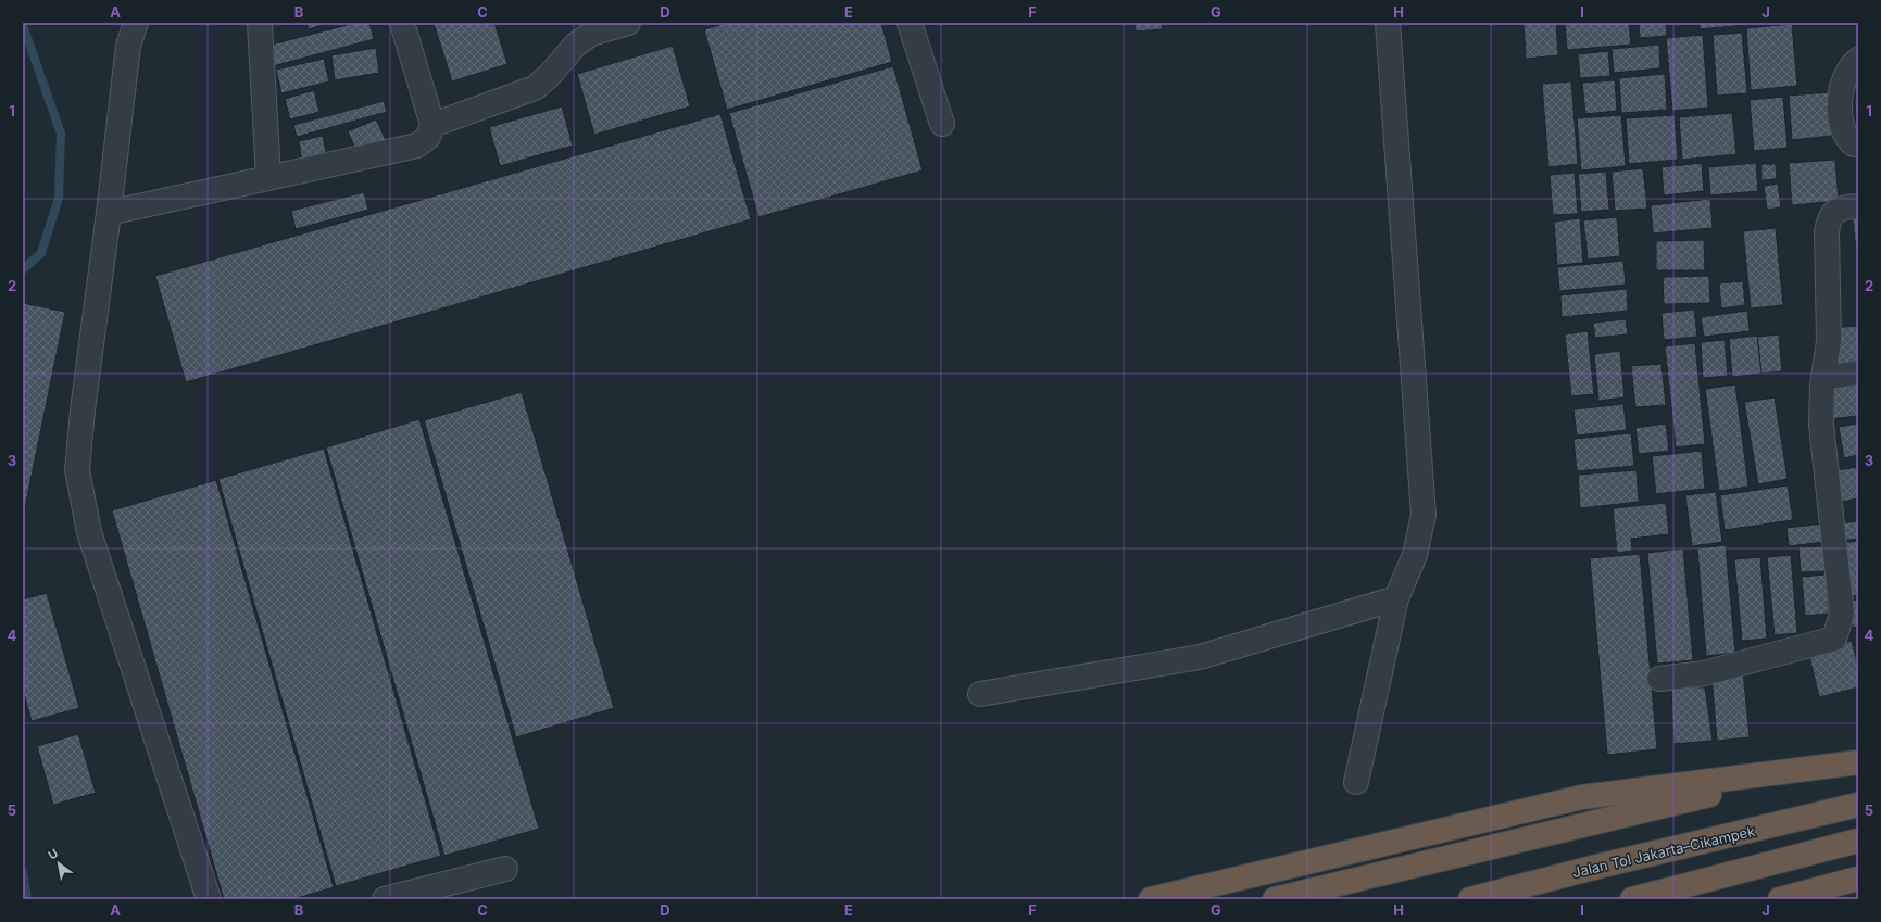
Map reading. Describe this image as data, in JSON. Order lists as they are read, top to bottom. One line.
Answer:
{"streets":{"highway":["Jalan Tol Jakarta–Cikampek"]},"north":"top left","grid":{"columns":["A","B","C","D","E","F","G","H","I","J"],"rows":["1","2","3","4","5"]}}
